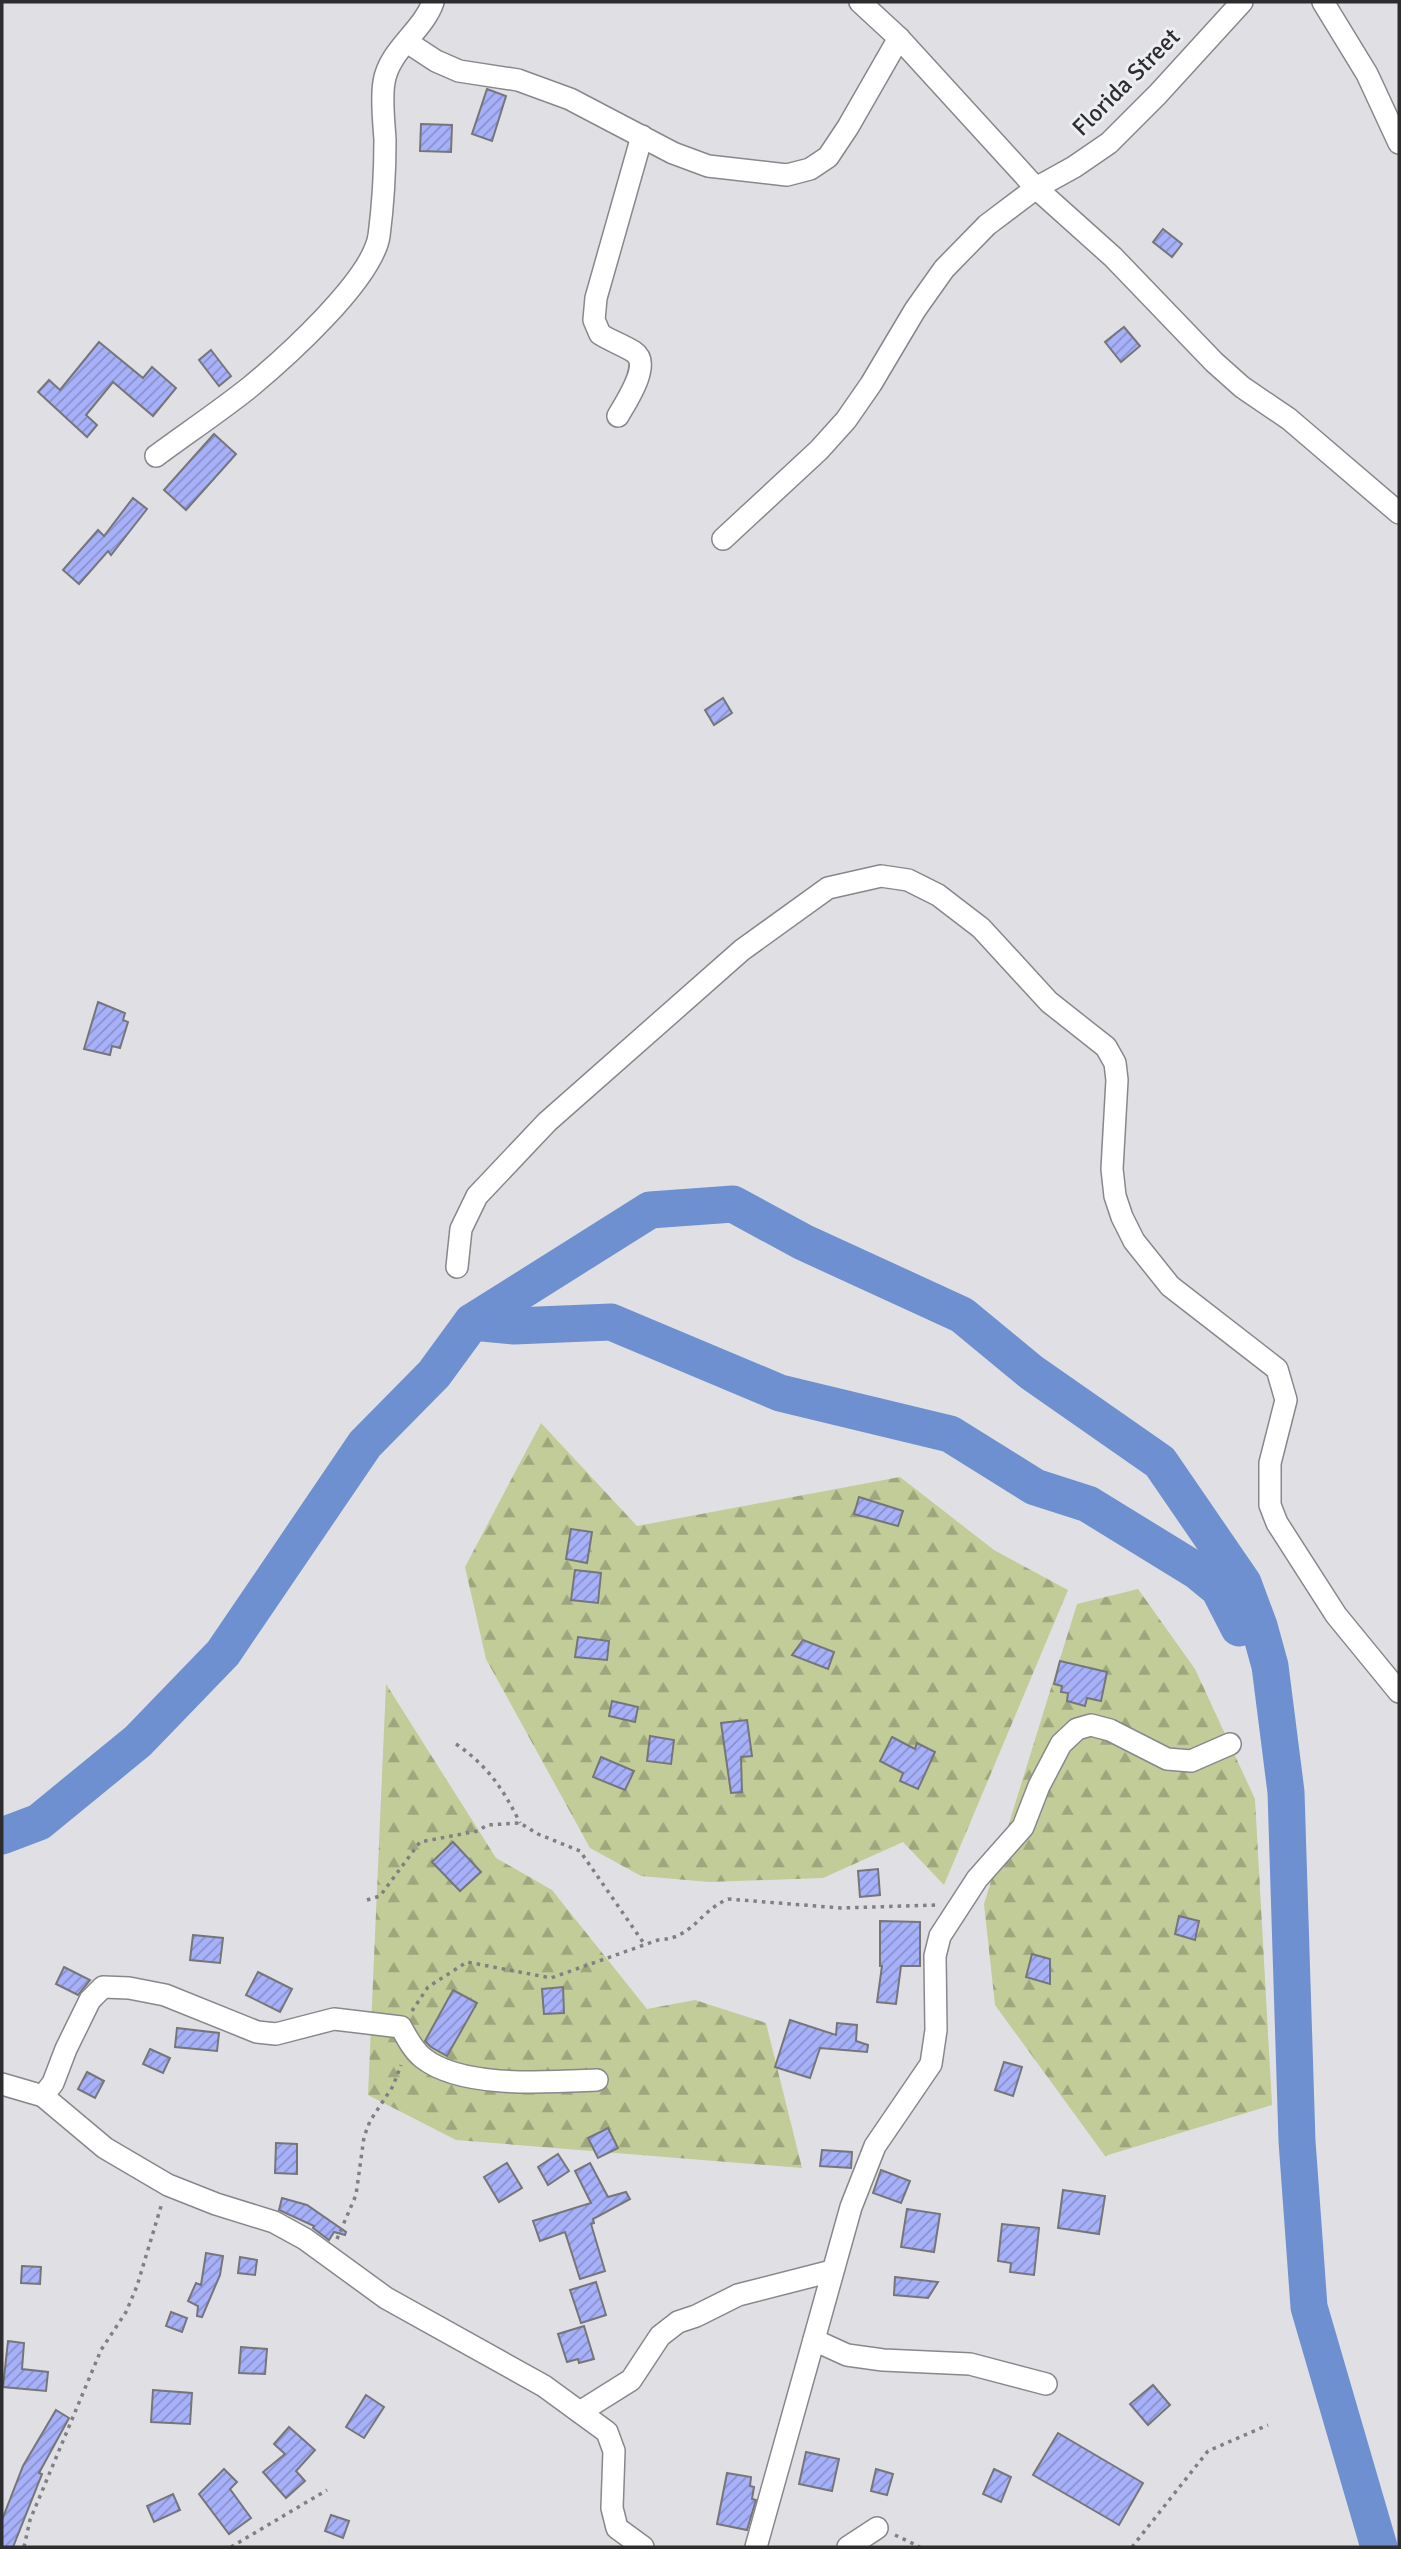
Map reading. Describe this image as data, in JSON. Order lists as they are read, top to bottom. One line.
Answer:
{"streets":{"street":["Florida Street"]}}
